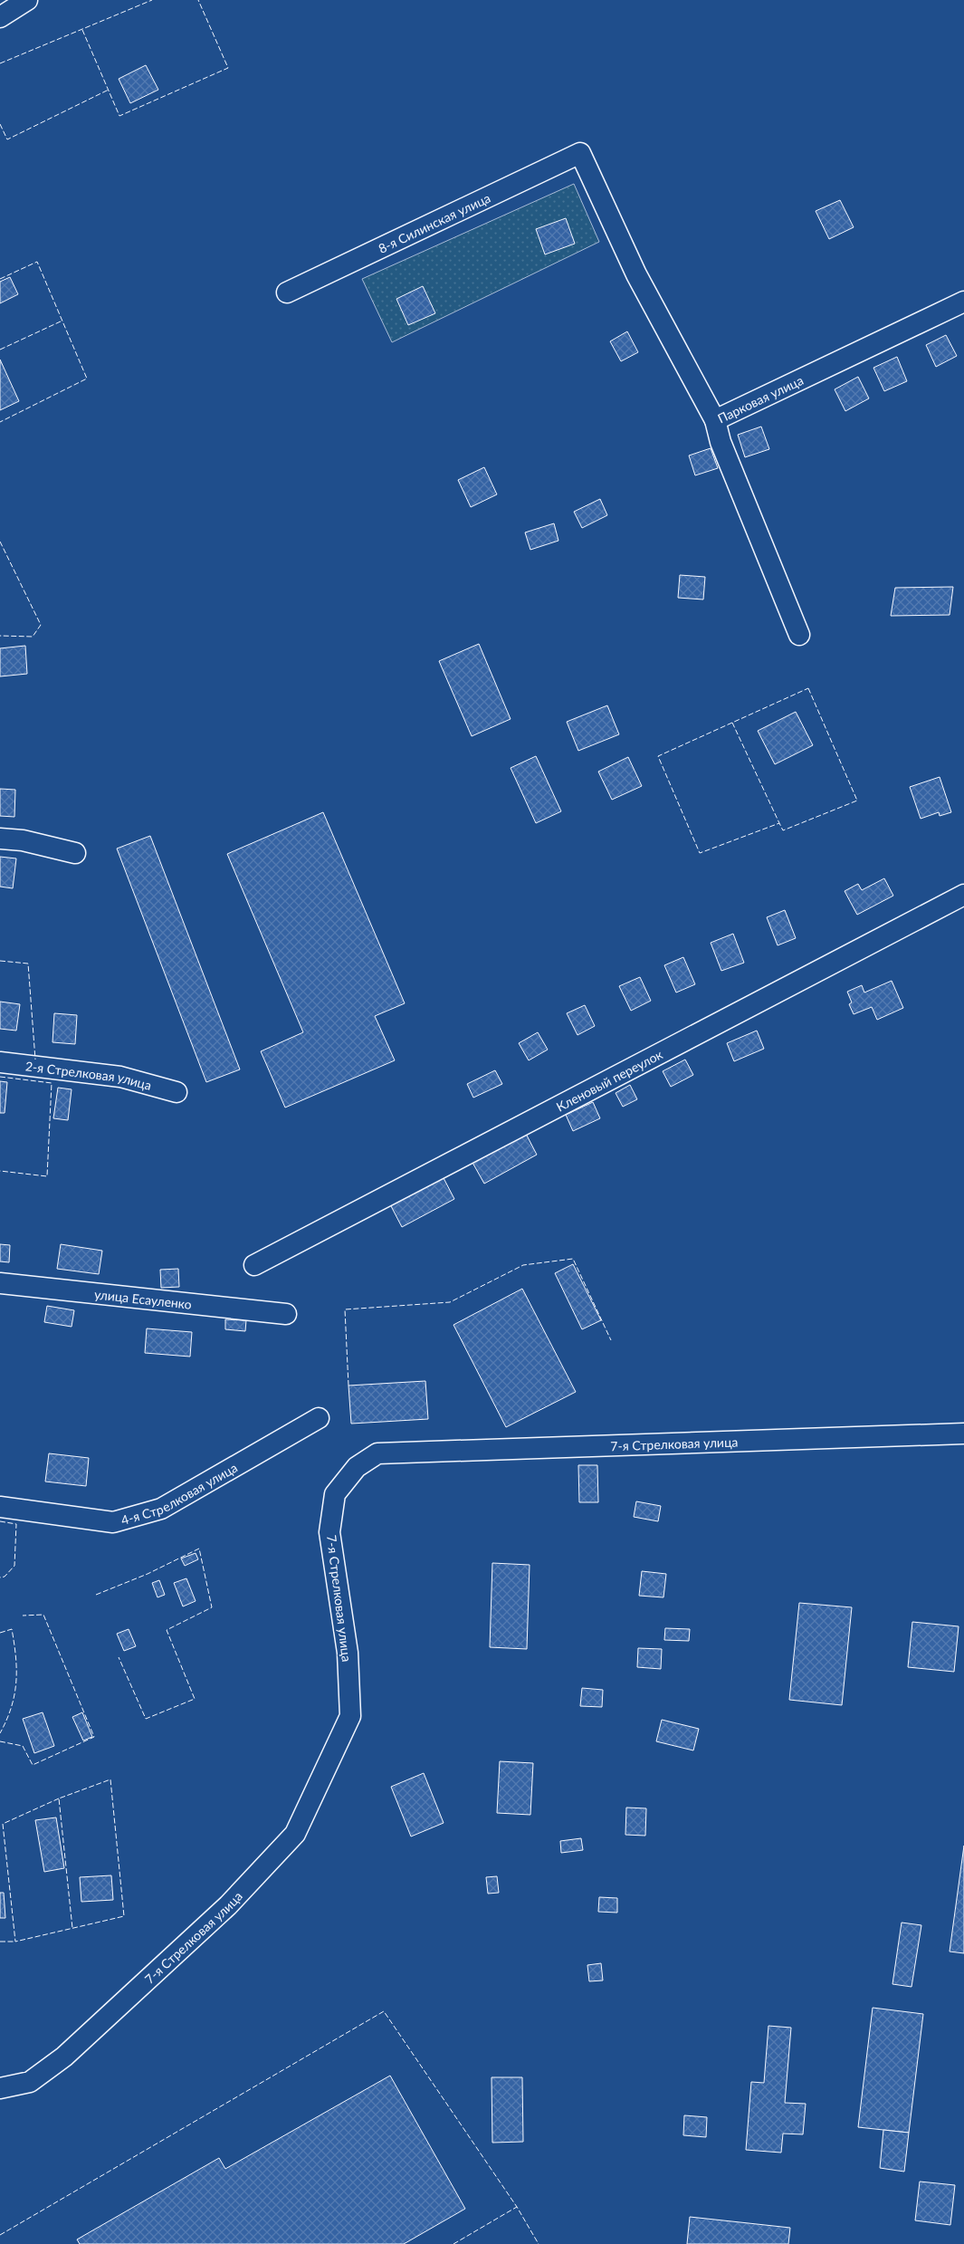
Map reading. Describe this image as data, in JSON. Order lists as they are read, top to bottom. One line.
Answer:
{"streets":{"street":["8-я Силинская улица","Парковая улица","2-я Стрелковая улица","Кленовый переулок","улица Есауленко","7-я Стрелковая улица","4-я Стрелковая улица"]},"crossings":[["8-я Силинская улица","Парковая улица"]]}
